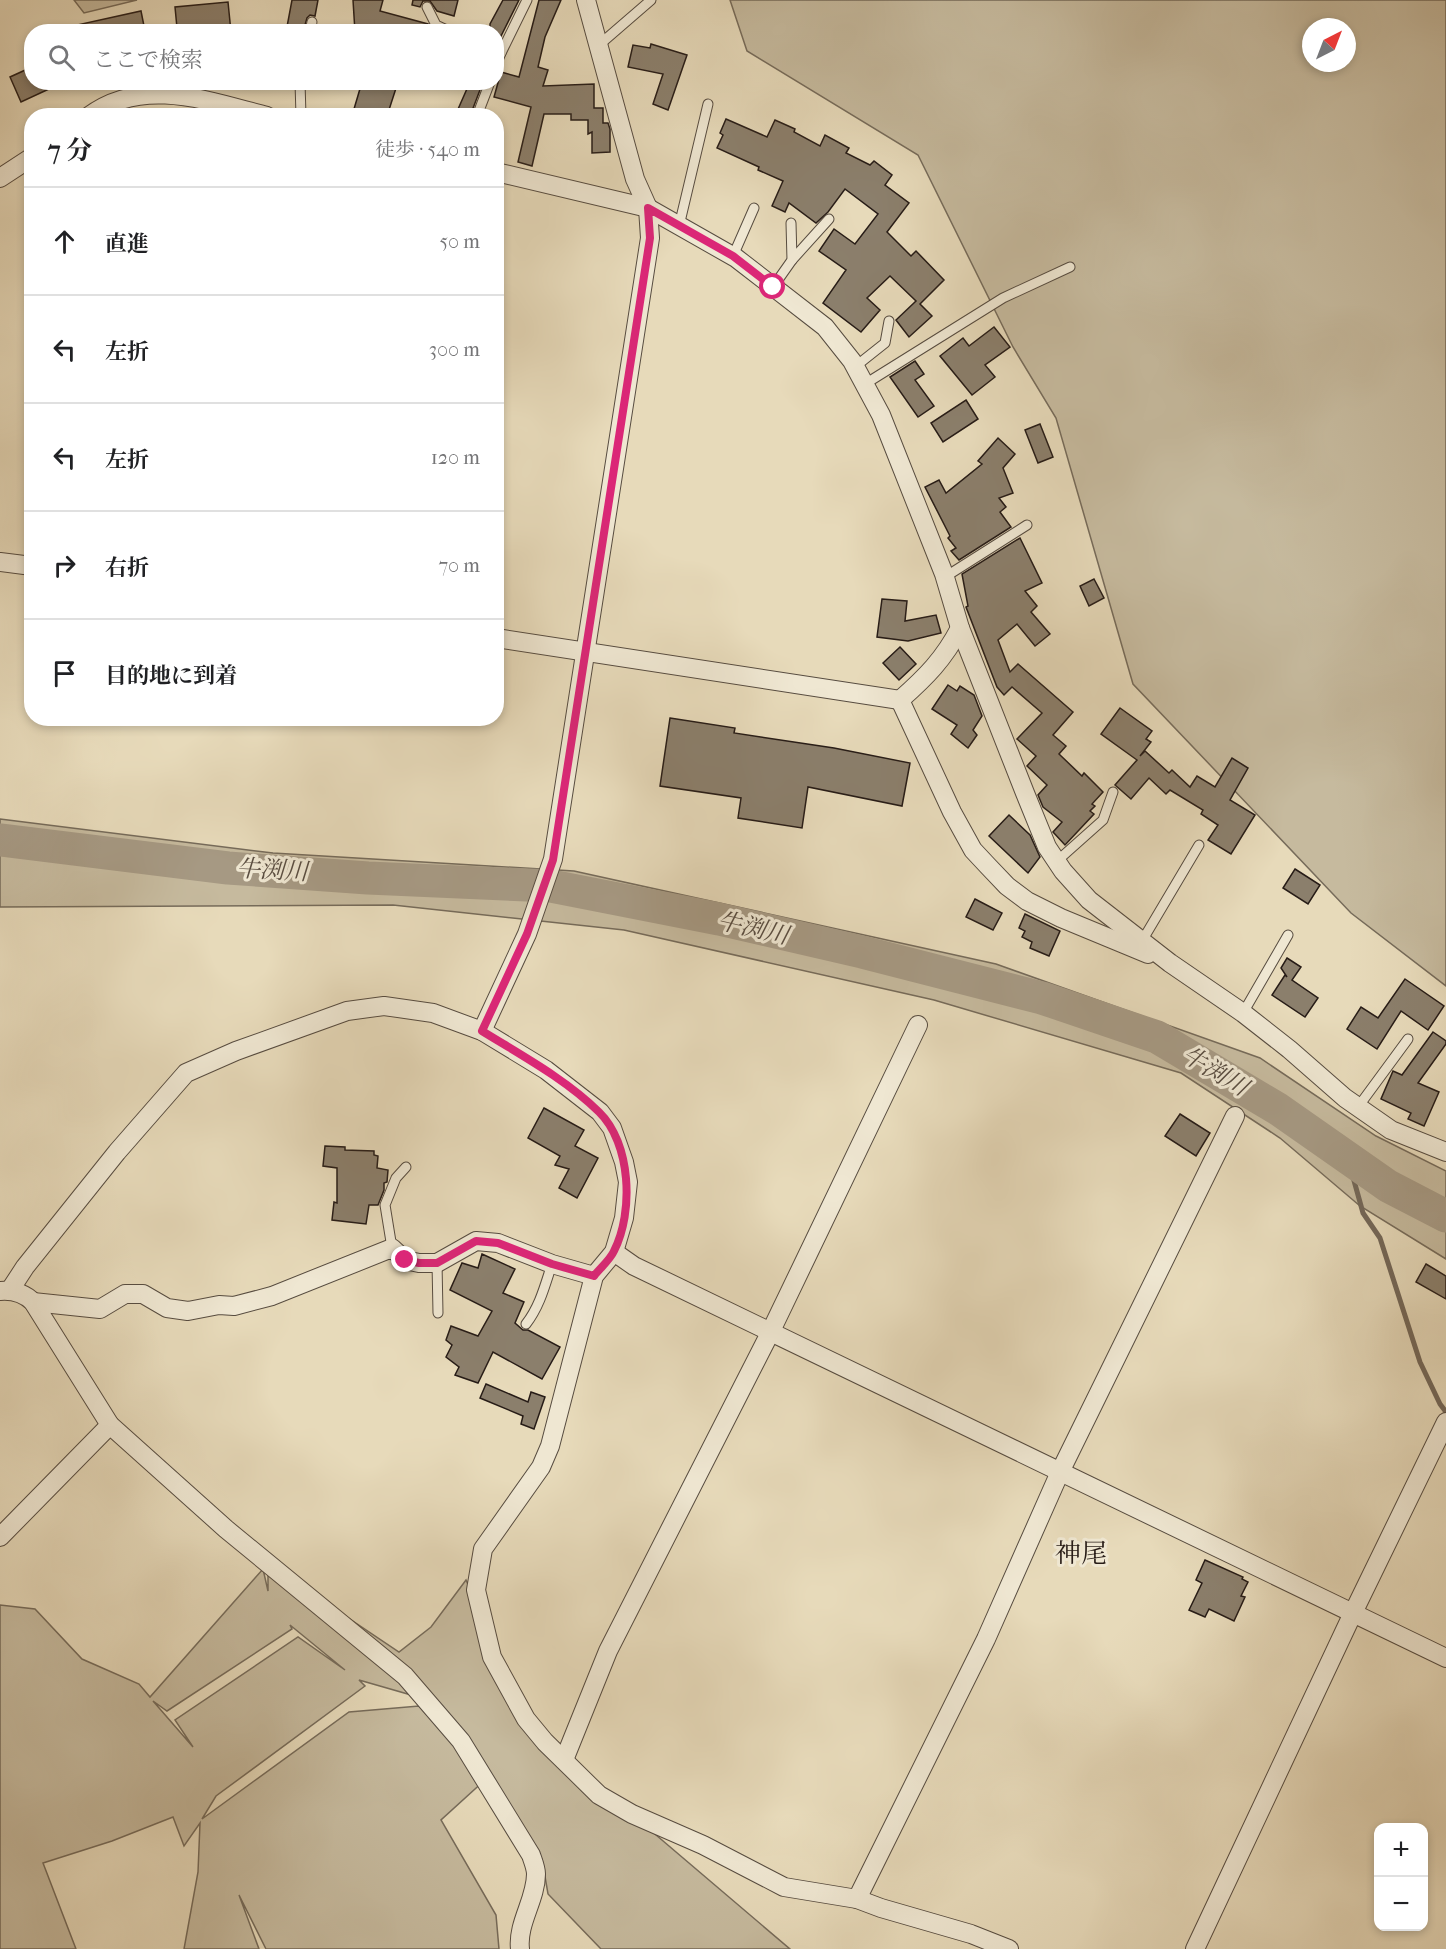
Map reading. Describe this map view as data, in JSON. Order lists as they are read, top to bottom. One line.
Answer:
{"districts":["神尾"],"water":["牛渕川"],"north":"top right","page":{"search":"ここで検索","heading":["7 分","徒歩 · 540 m"],"list":[["直進","50 m"],["左折","300 m"],["左折","120 m"],["右折","70 m"],"目的地に到着"],"map_buttons":["+","−"]}}
